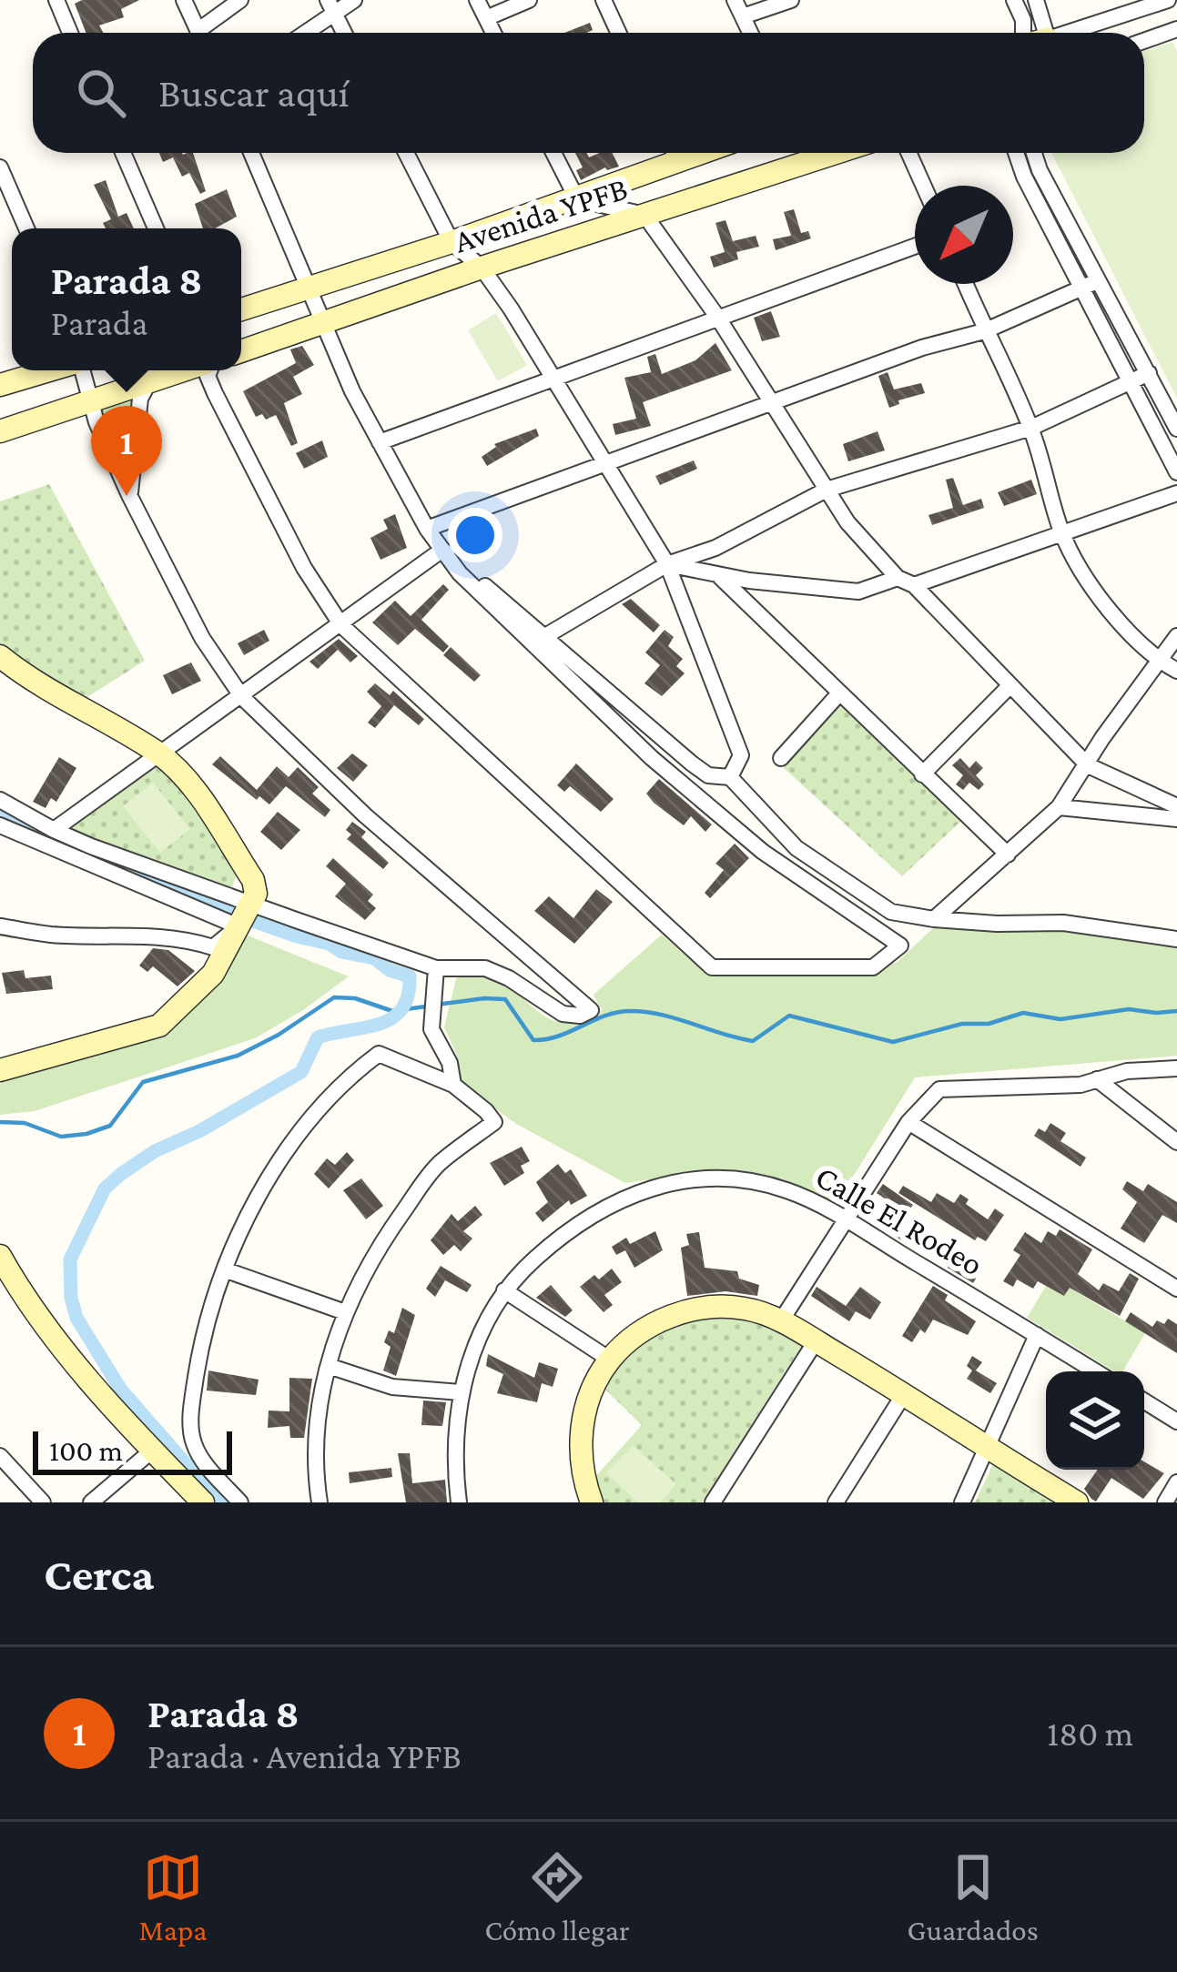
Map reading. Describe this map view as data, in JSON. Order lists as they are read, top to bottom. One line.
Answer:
{"streets":{"street":["Avenida YPFB","Calle El Rodeo"]},"scale_bar":"100 m","north":"bottom left","page":{"search":"Buscar aquí","popup":["Parada 8","Parada"],"pins":"1","scale":"100 m","heading":"Cerca","list":[{"mark":"1","name":"Parada 8","note":"Parada · Avenida YPFB","value":"180 m"}],"nav":["Mapa","Cómo llegar","Guardados"]}}
